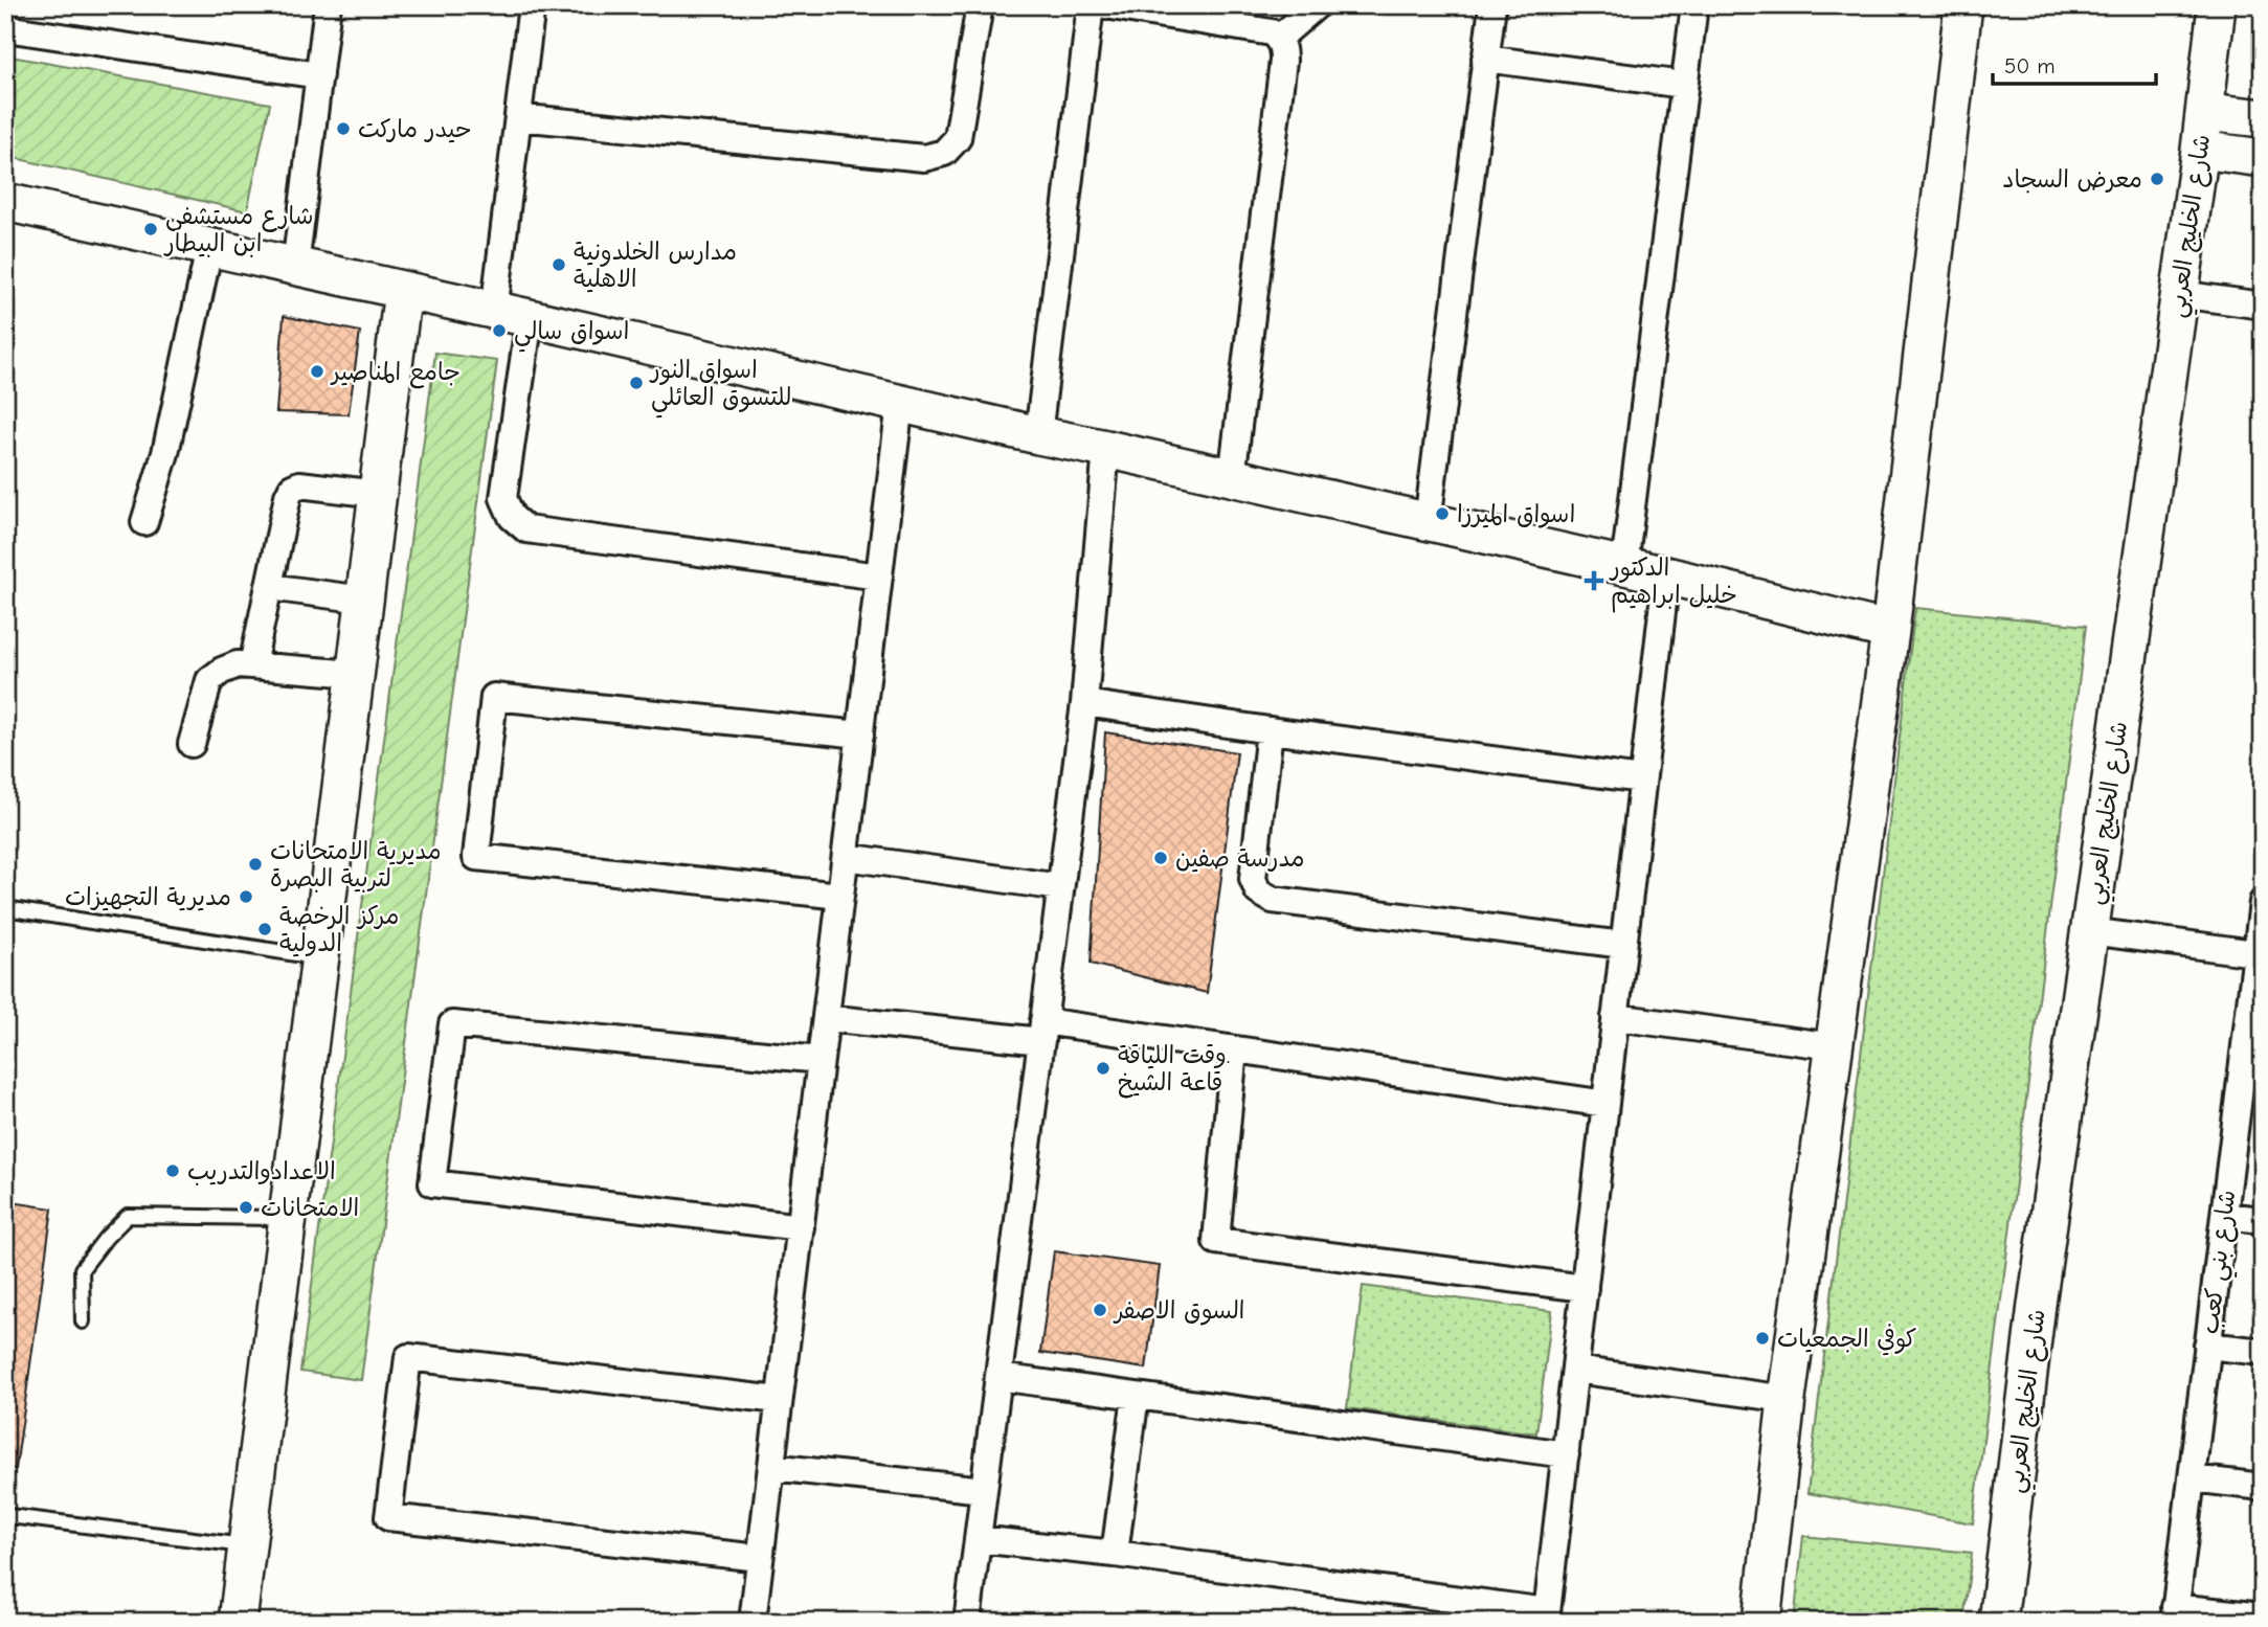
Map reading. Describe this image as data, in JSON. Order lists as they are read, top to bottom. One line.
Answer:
{"streets":{"main road":["شارع الخليج العربي"],"street":["شارع بني كعب"]},"places":{"other":["حيدر ماركت","معرض السجاد","شارع مستشفى ابن البيطار","مدارس الخلدونية الاهلية","اسواق سالي","جامع المناصير","اسواق النور للتسوق العائلي","اسواق الميرزا","مدرسة صفين","مديرية الامتحانات لتربية البصرة","مديرية التجهيزات","مركز الرخصة الدولية","وقت اللياقة. قاعة الشيخ","الاعدادوالتدريب","الامتحانات","السوق الاصفر","كوفي الجمعيات"],"health":["الدكتور خليل ابراهيم"]},"scale_bar":"50 m"}
